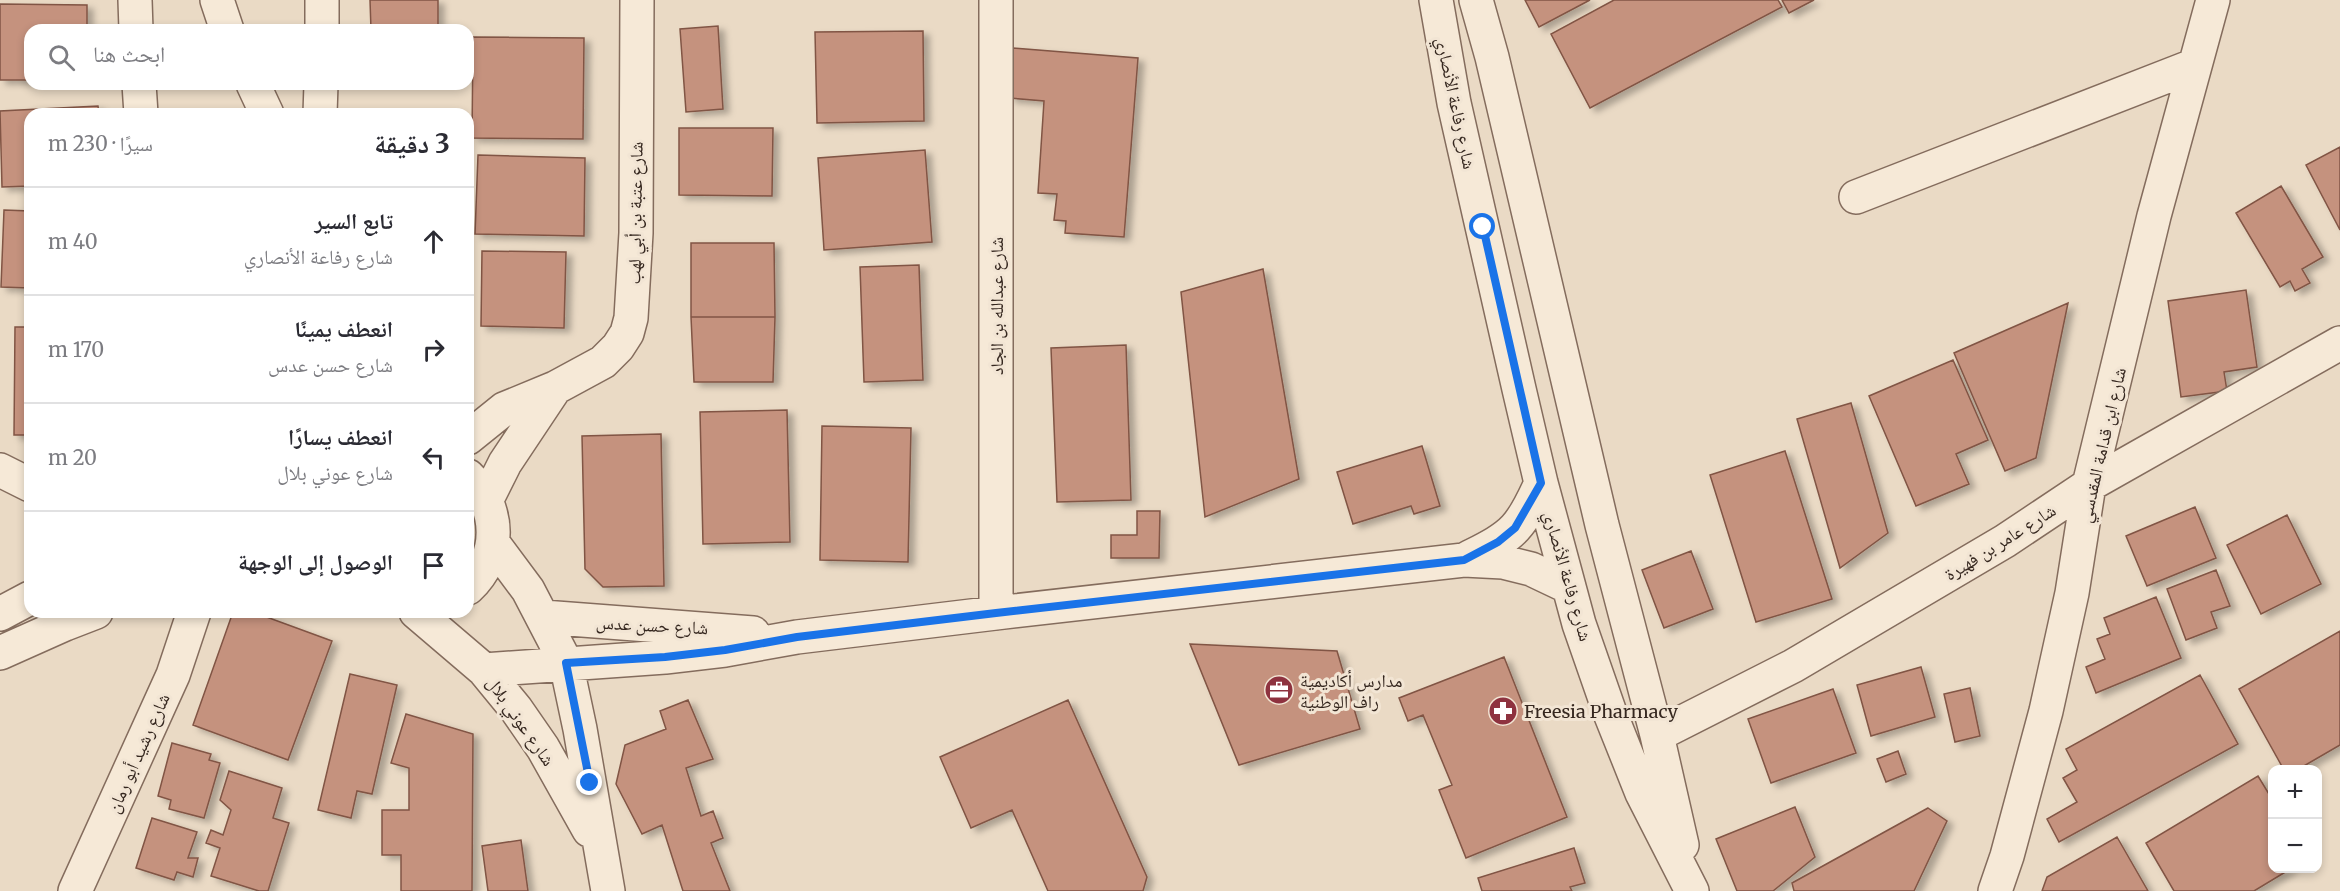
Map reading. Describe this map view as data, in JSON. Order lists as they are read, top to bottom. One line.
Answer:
{"streets":{"street":["شارع رفاعة الأنصاري","شارع عتبة بن أبي لهب","شارع عبدالله بن الجاد","شارع ابن قدامة المقدسي","شارع عامر بن فهيرة","شارع حسن عدس","شارع عوني بلال","شارع رشيد أبو رمان"]},"crossings":[["شارع رفاعة الأنصاري","شارع عامر بن فهيرة"],["شارع رفاعة الأنصاري","شارع حسن عدس"],["شارع عبدالله بن الجاد","شارع حسن عدس"],["شارع ابن قدامة المقدسي","شارع عامر بن فهيرة"],["شارع حسن عدس","شارع عوني بلال"]],"places":{"office":["مدارس أكاديمية راف الوطنية"],"pharmacy":["Freesia Pharmacy"]},"page":{"search":"ابحث هنا","heading":["3 دقيقة","سيرًا · 230 m"],"list":[["تابع السير","شارع رفاعة الأنصاري","40 m"],["انعطف يمينًا","شارع حسن عدس","170 m"],["انعطف يسارًا","شارع عوني بلال","20 m"],"الوصول إلى الوجهة"],"map_buttons":["+","−"]}}
